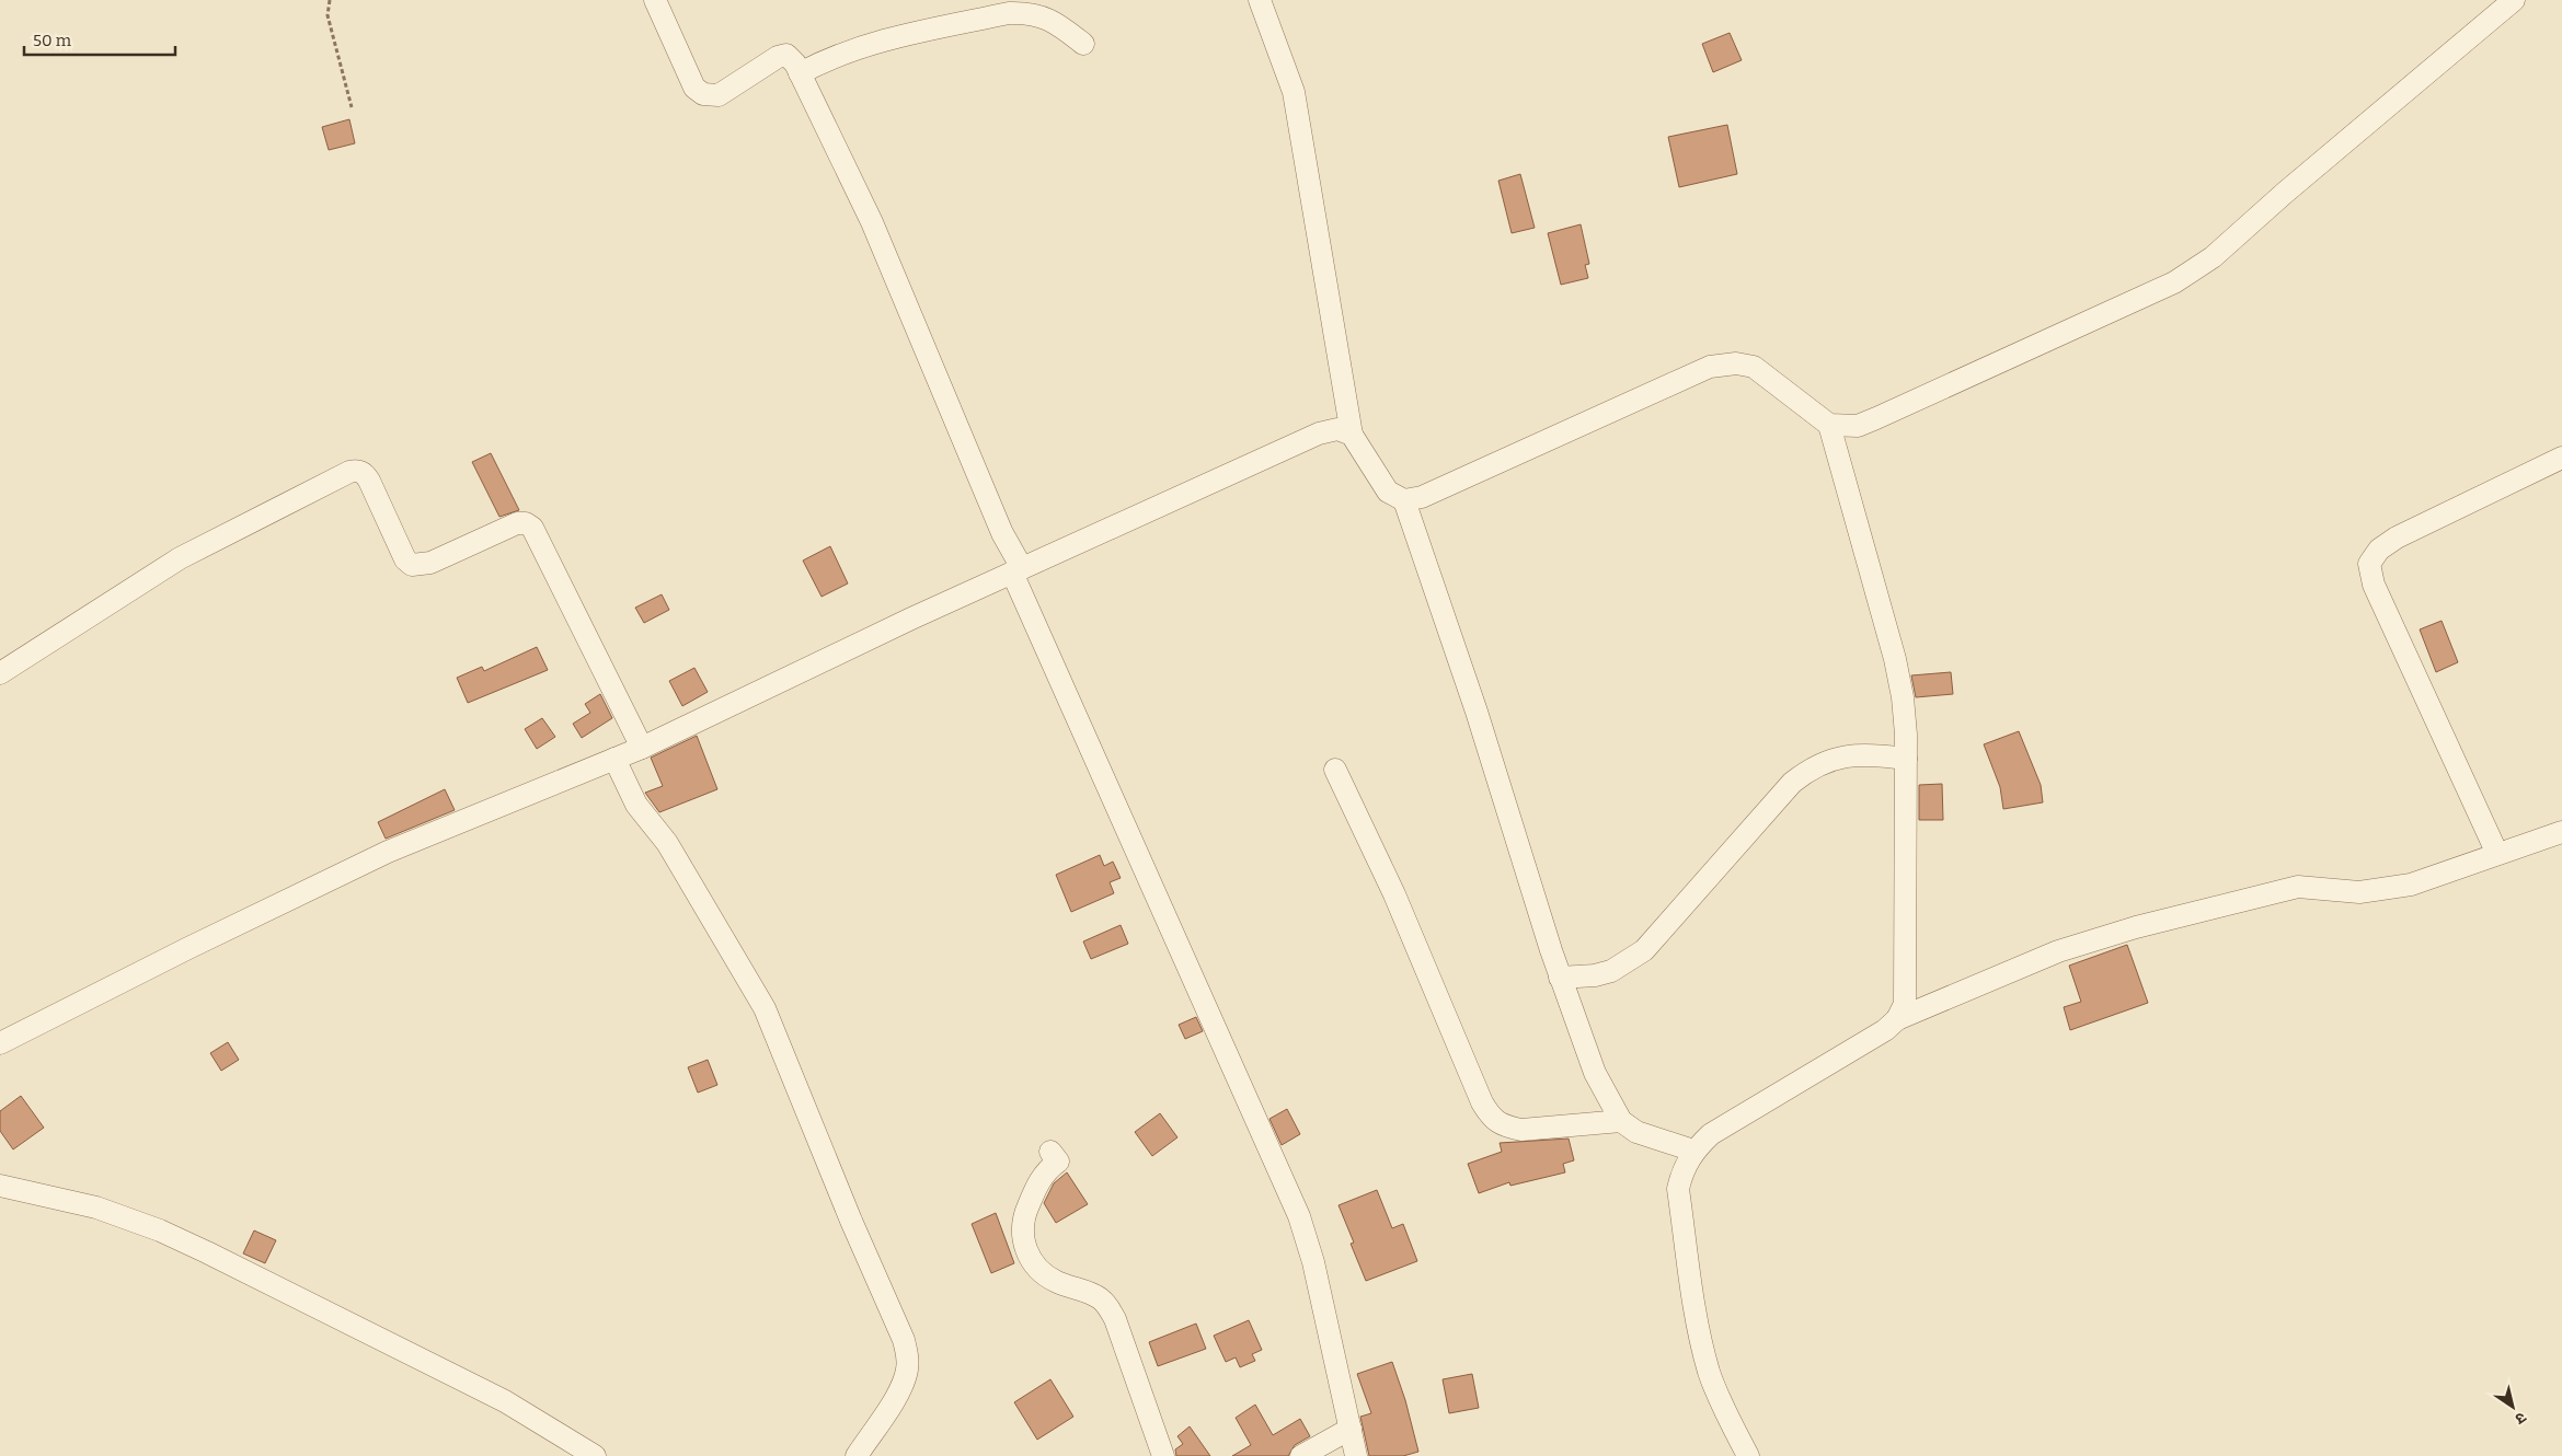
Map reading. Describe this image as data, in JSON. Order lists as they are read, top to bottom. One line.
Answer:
{"scale_bar":"50 m","north":"bottom right"}
